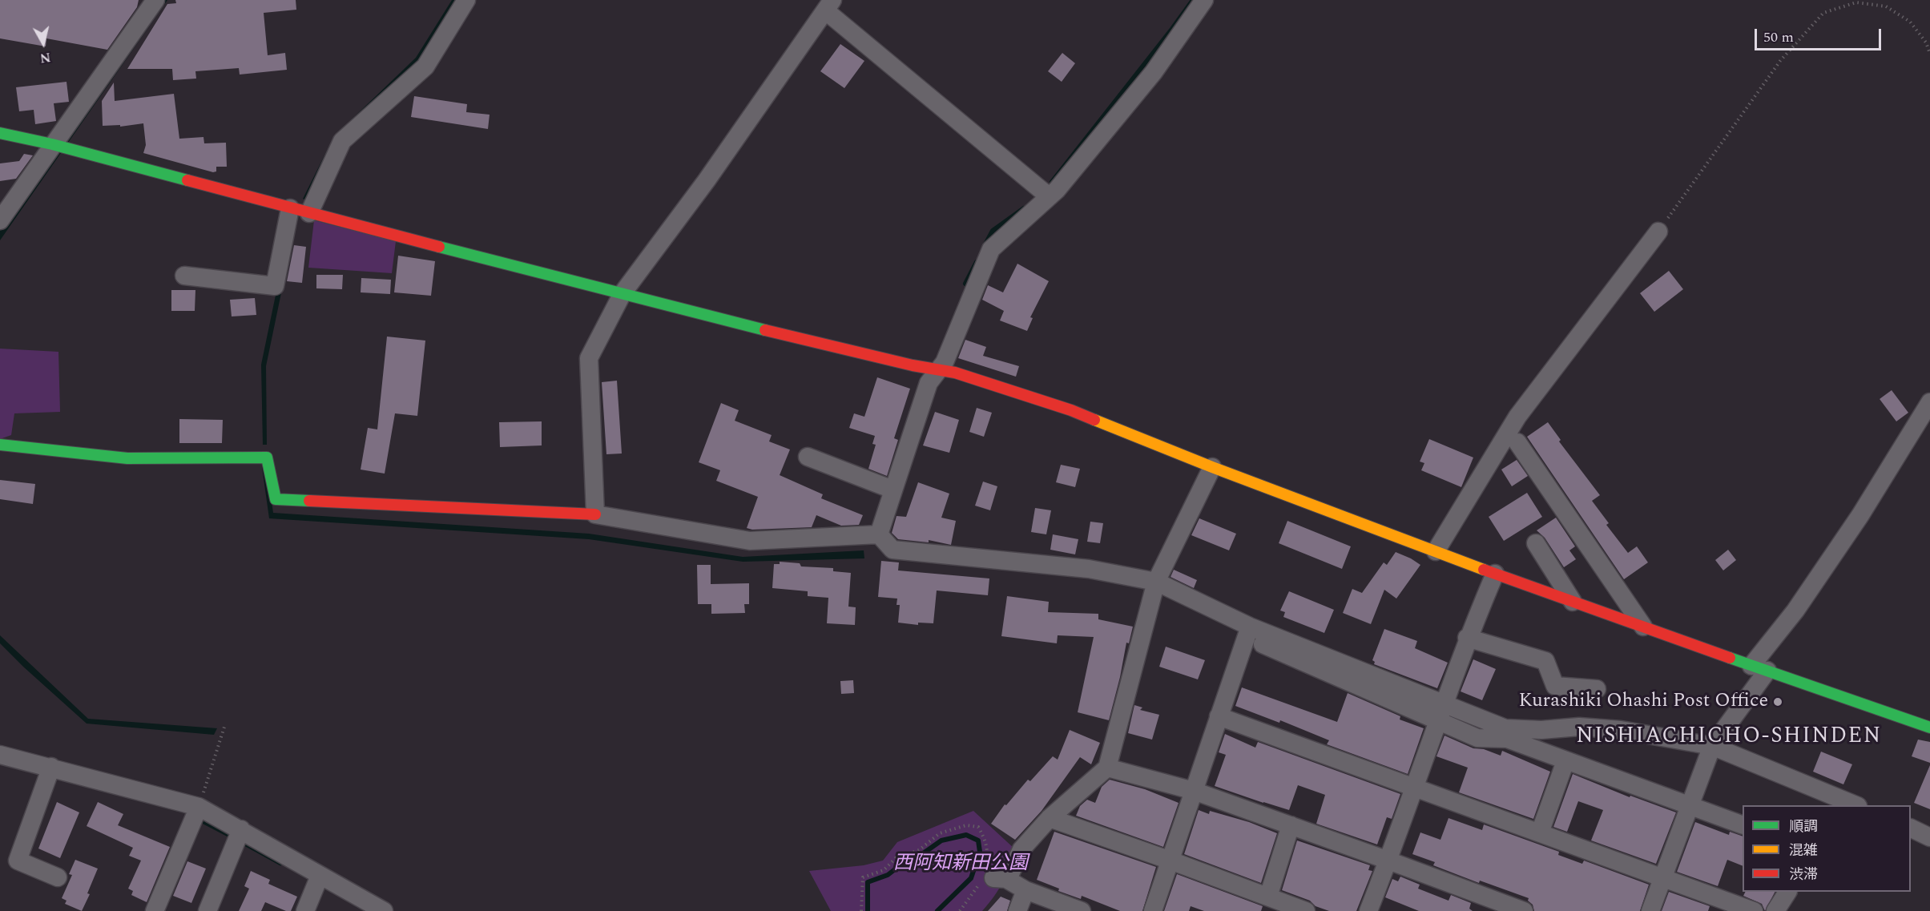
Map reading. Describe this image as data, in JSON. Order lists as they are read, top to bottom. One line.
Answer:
{"districts":["NISHIACHICHO-SHINDEN"],"parks":["西阿知新田公園"],"places":["Kurashiki Ohashi Post Office"],"legend":["順調","混雑","渋滞"],"scale_bar":"50 m","north":"bottom"}
